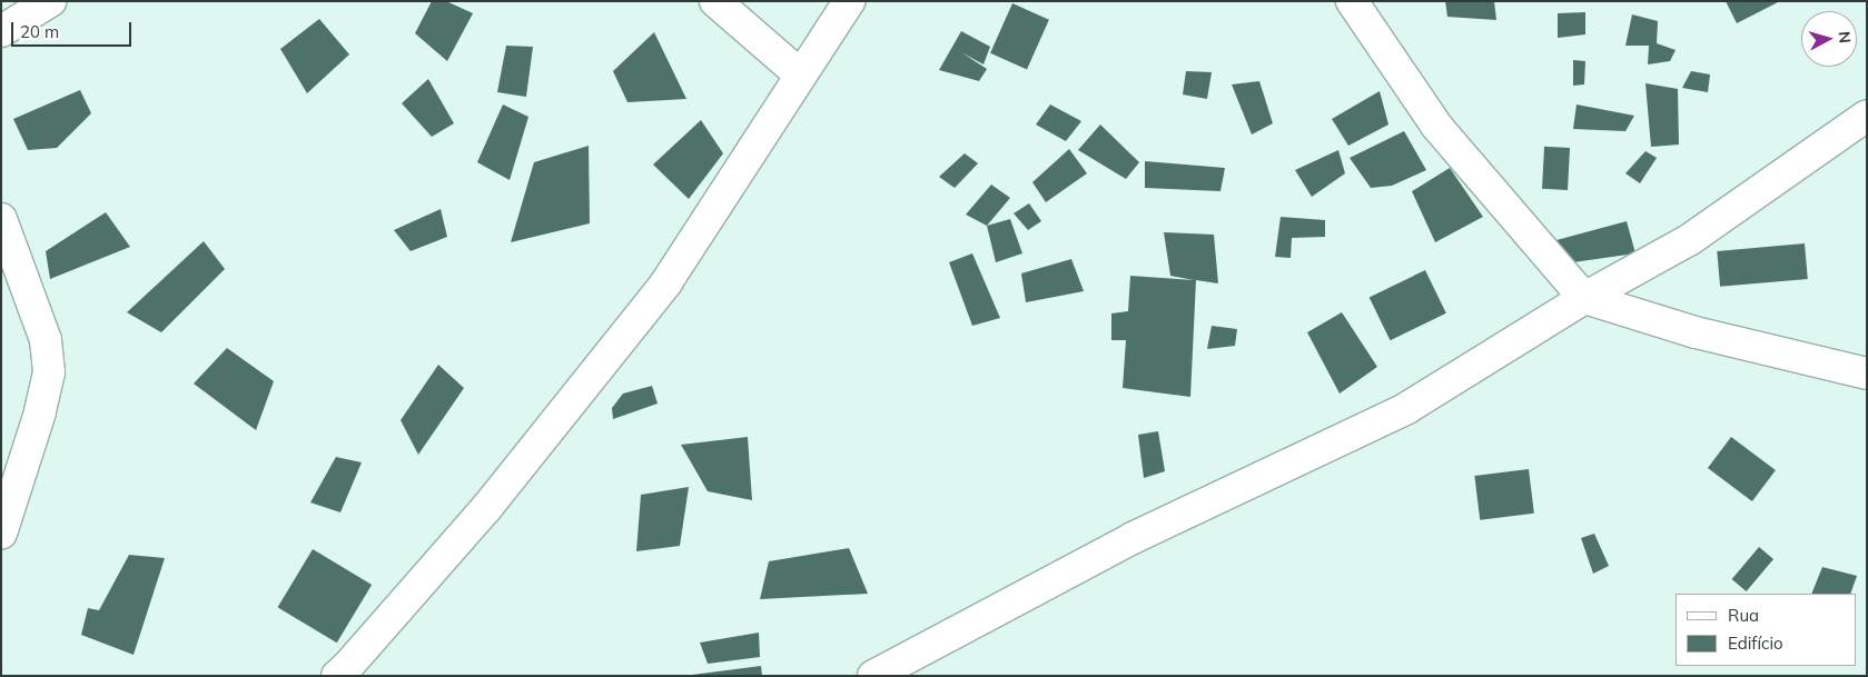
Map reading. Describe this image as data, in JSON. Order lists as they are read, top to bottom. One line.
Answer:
{"legend":["Rua","Edifício"],"scale_bar":"20 m","north":"right"}
